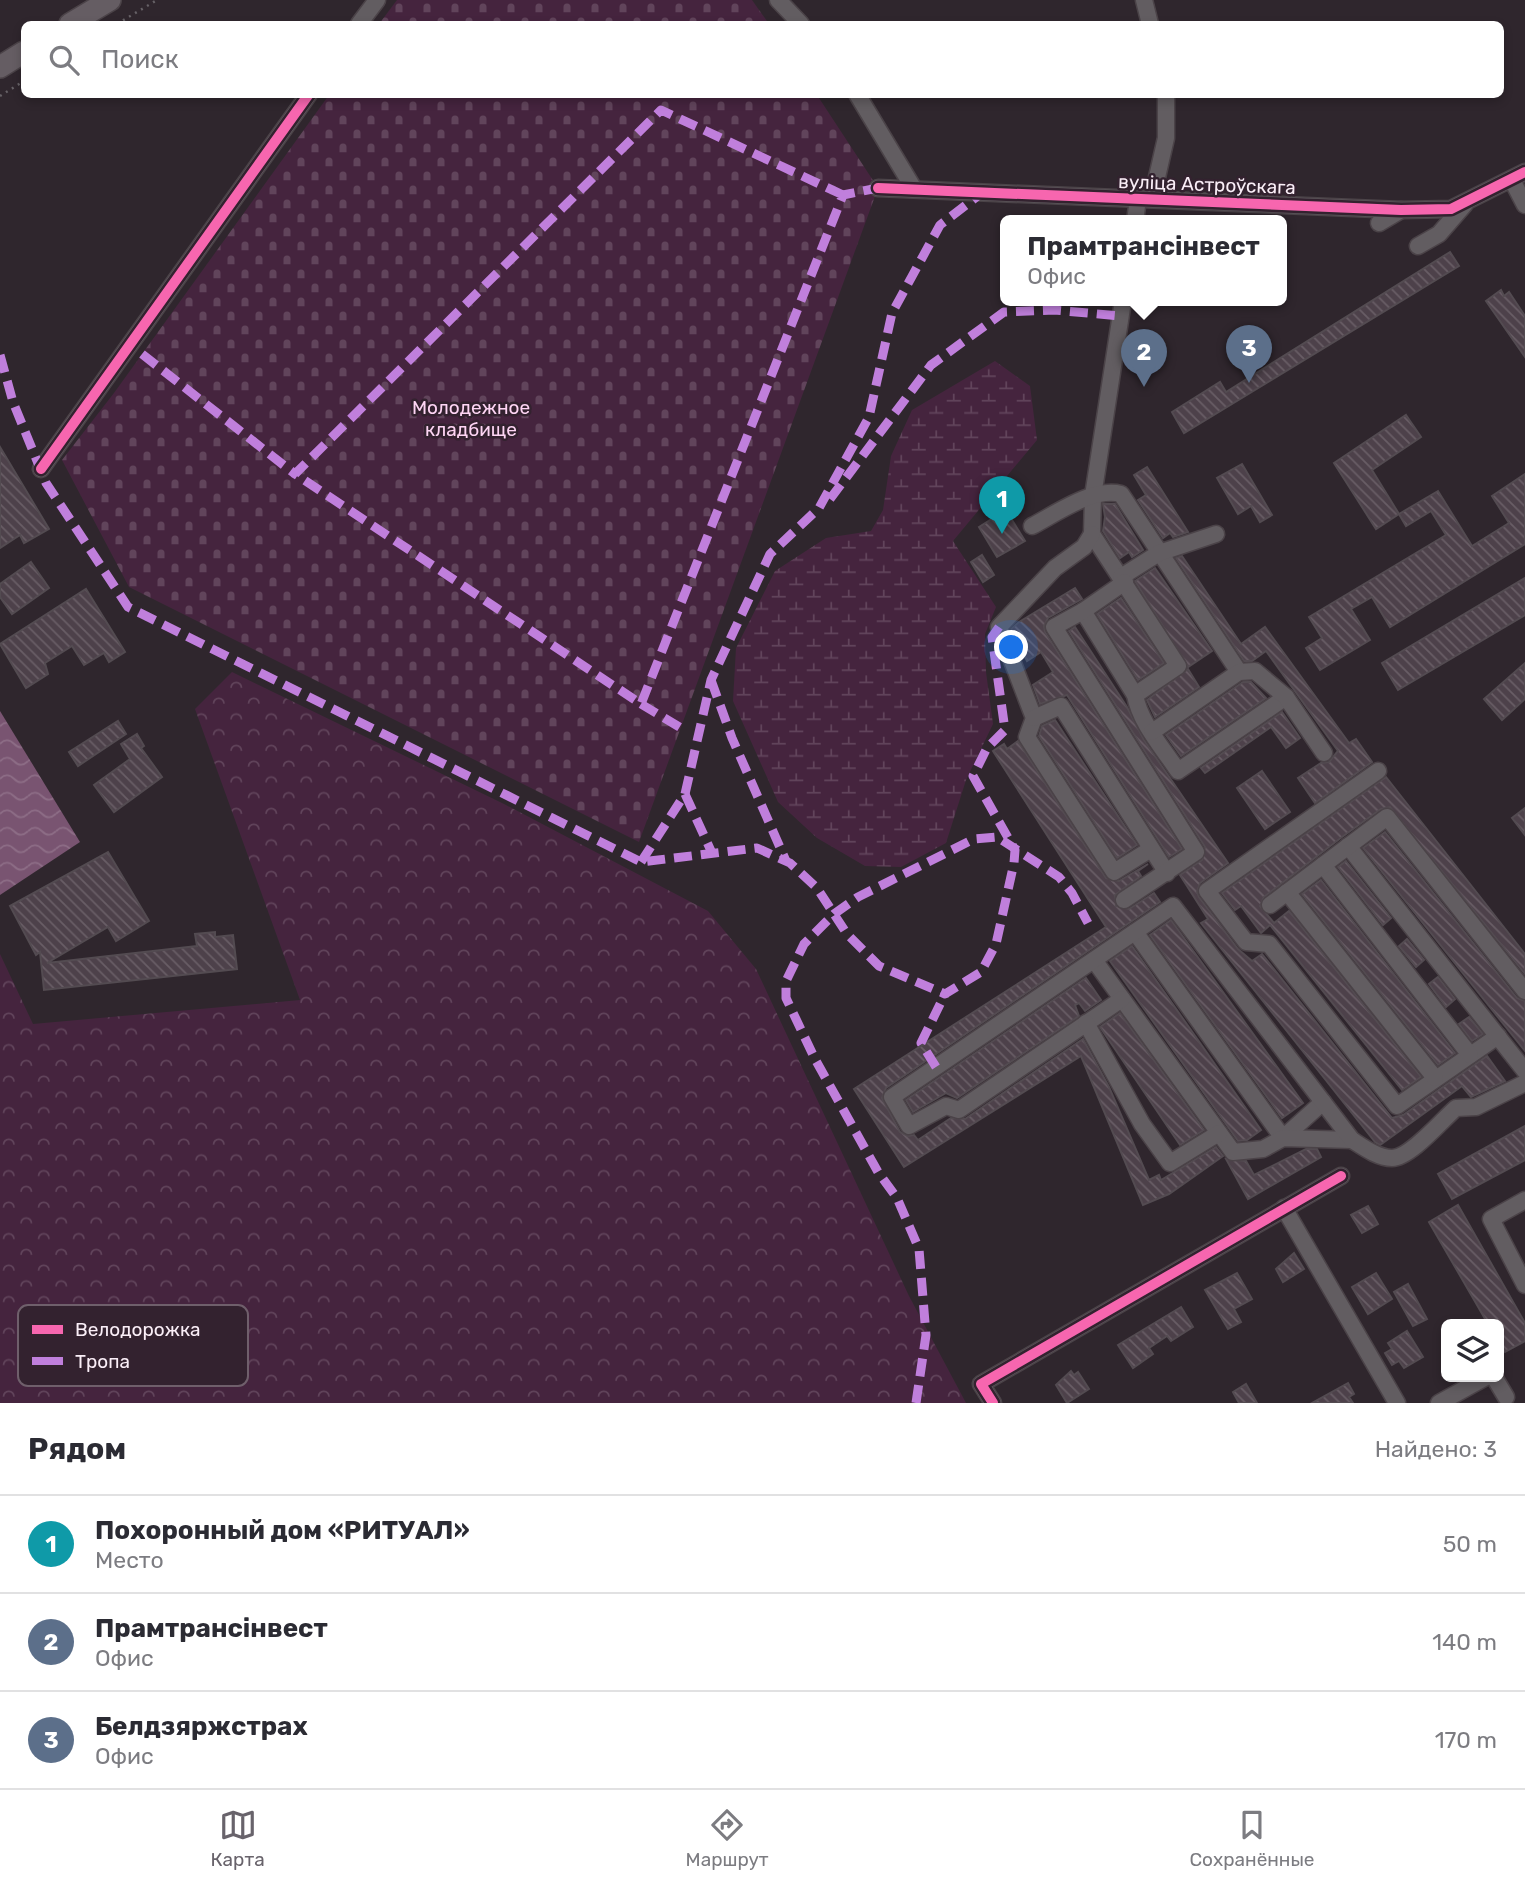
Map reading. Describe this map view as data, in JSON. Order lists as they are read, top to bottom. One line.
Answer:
{"streets":{"street":["вуліца Астроўскага"]},"parks":["Молодежное кладбище"],"legend":["Велодорожка","Тропа"],"page":{"search":"Поиск","popup":["Прамтрансінвест","Офис"],"pins":["3","2","1"],"heading":["Рядом","Найдено: 3"],"list":[{"mark":"1","name":"Похоронный дом «РИТУАЛ»","note":"Место","value":"50 m"},{"mark":"2","name":"Прамтрансінвест","note":"Офис","value":"140 m"},{"mark":"3","name":"Белдзяржстрах","note":"Офис","value":"170 m"}],"nav":["Карта","Маршрут","Сохранённые"]}}
